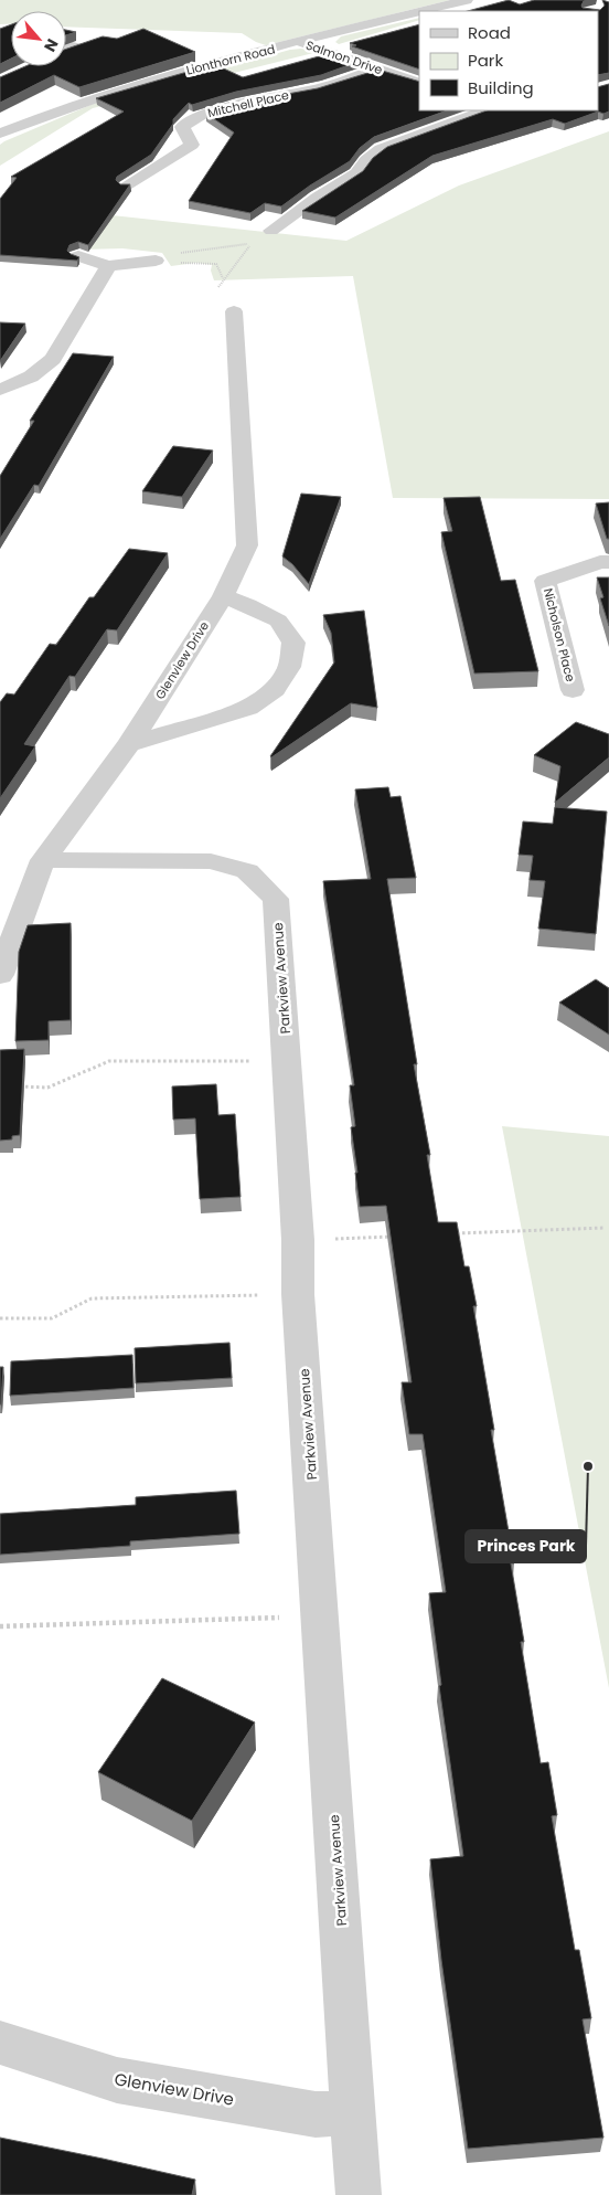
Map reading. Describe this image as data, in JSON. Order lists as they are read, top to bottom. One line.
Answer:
{"streets":{"street":["Salmon Drive","Lionthorn Road","Mitchell Place","Nicholson Place","Glenview Drive","Parkview Avenue"]},"crossings":[["Salmon Drive","Lionthorn Road"],["Salmon Drive","Mitchell Place"],["Glenview Drive","Parkview Avenue"]],"places":["Princes Park"],"legend":["Road","Park","Building"],"north":"bottom right"}
